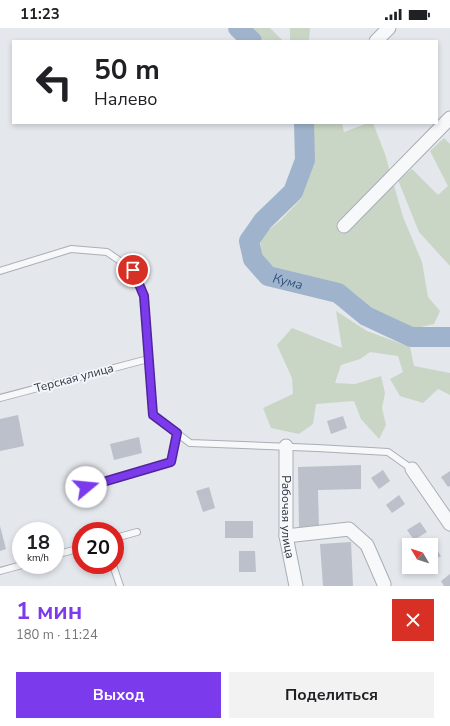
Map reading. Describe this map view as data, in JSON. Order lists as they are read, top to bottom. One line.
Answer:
{"streets":{"street":["Рабочая улица"],"lane":["Терская улица"]},"water":["Кума"],"north":"top left","page":{"status":"11:23","turn":["50 m","Налево"],"speed":"18 km/h","limit":"20","heading":["1 мин","180 m · 11:24"],"buttons":["Выход","Поделиться"]}}
